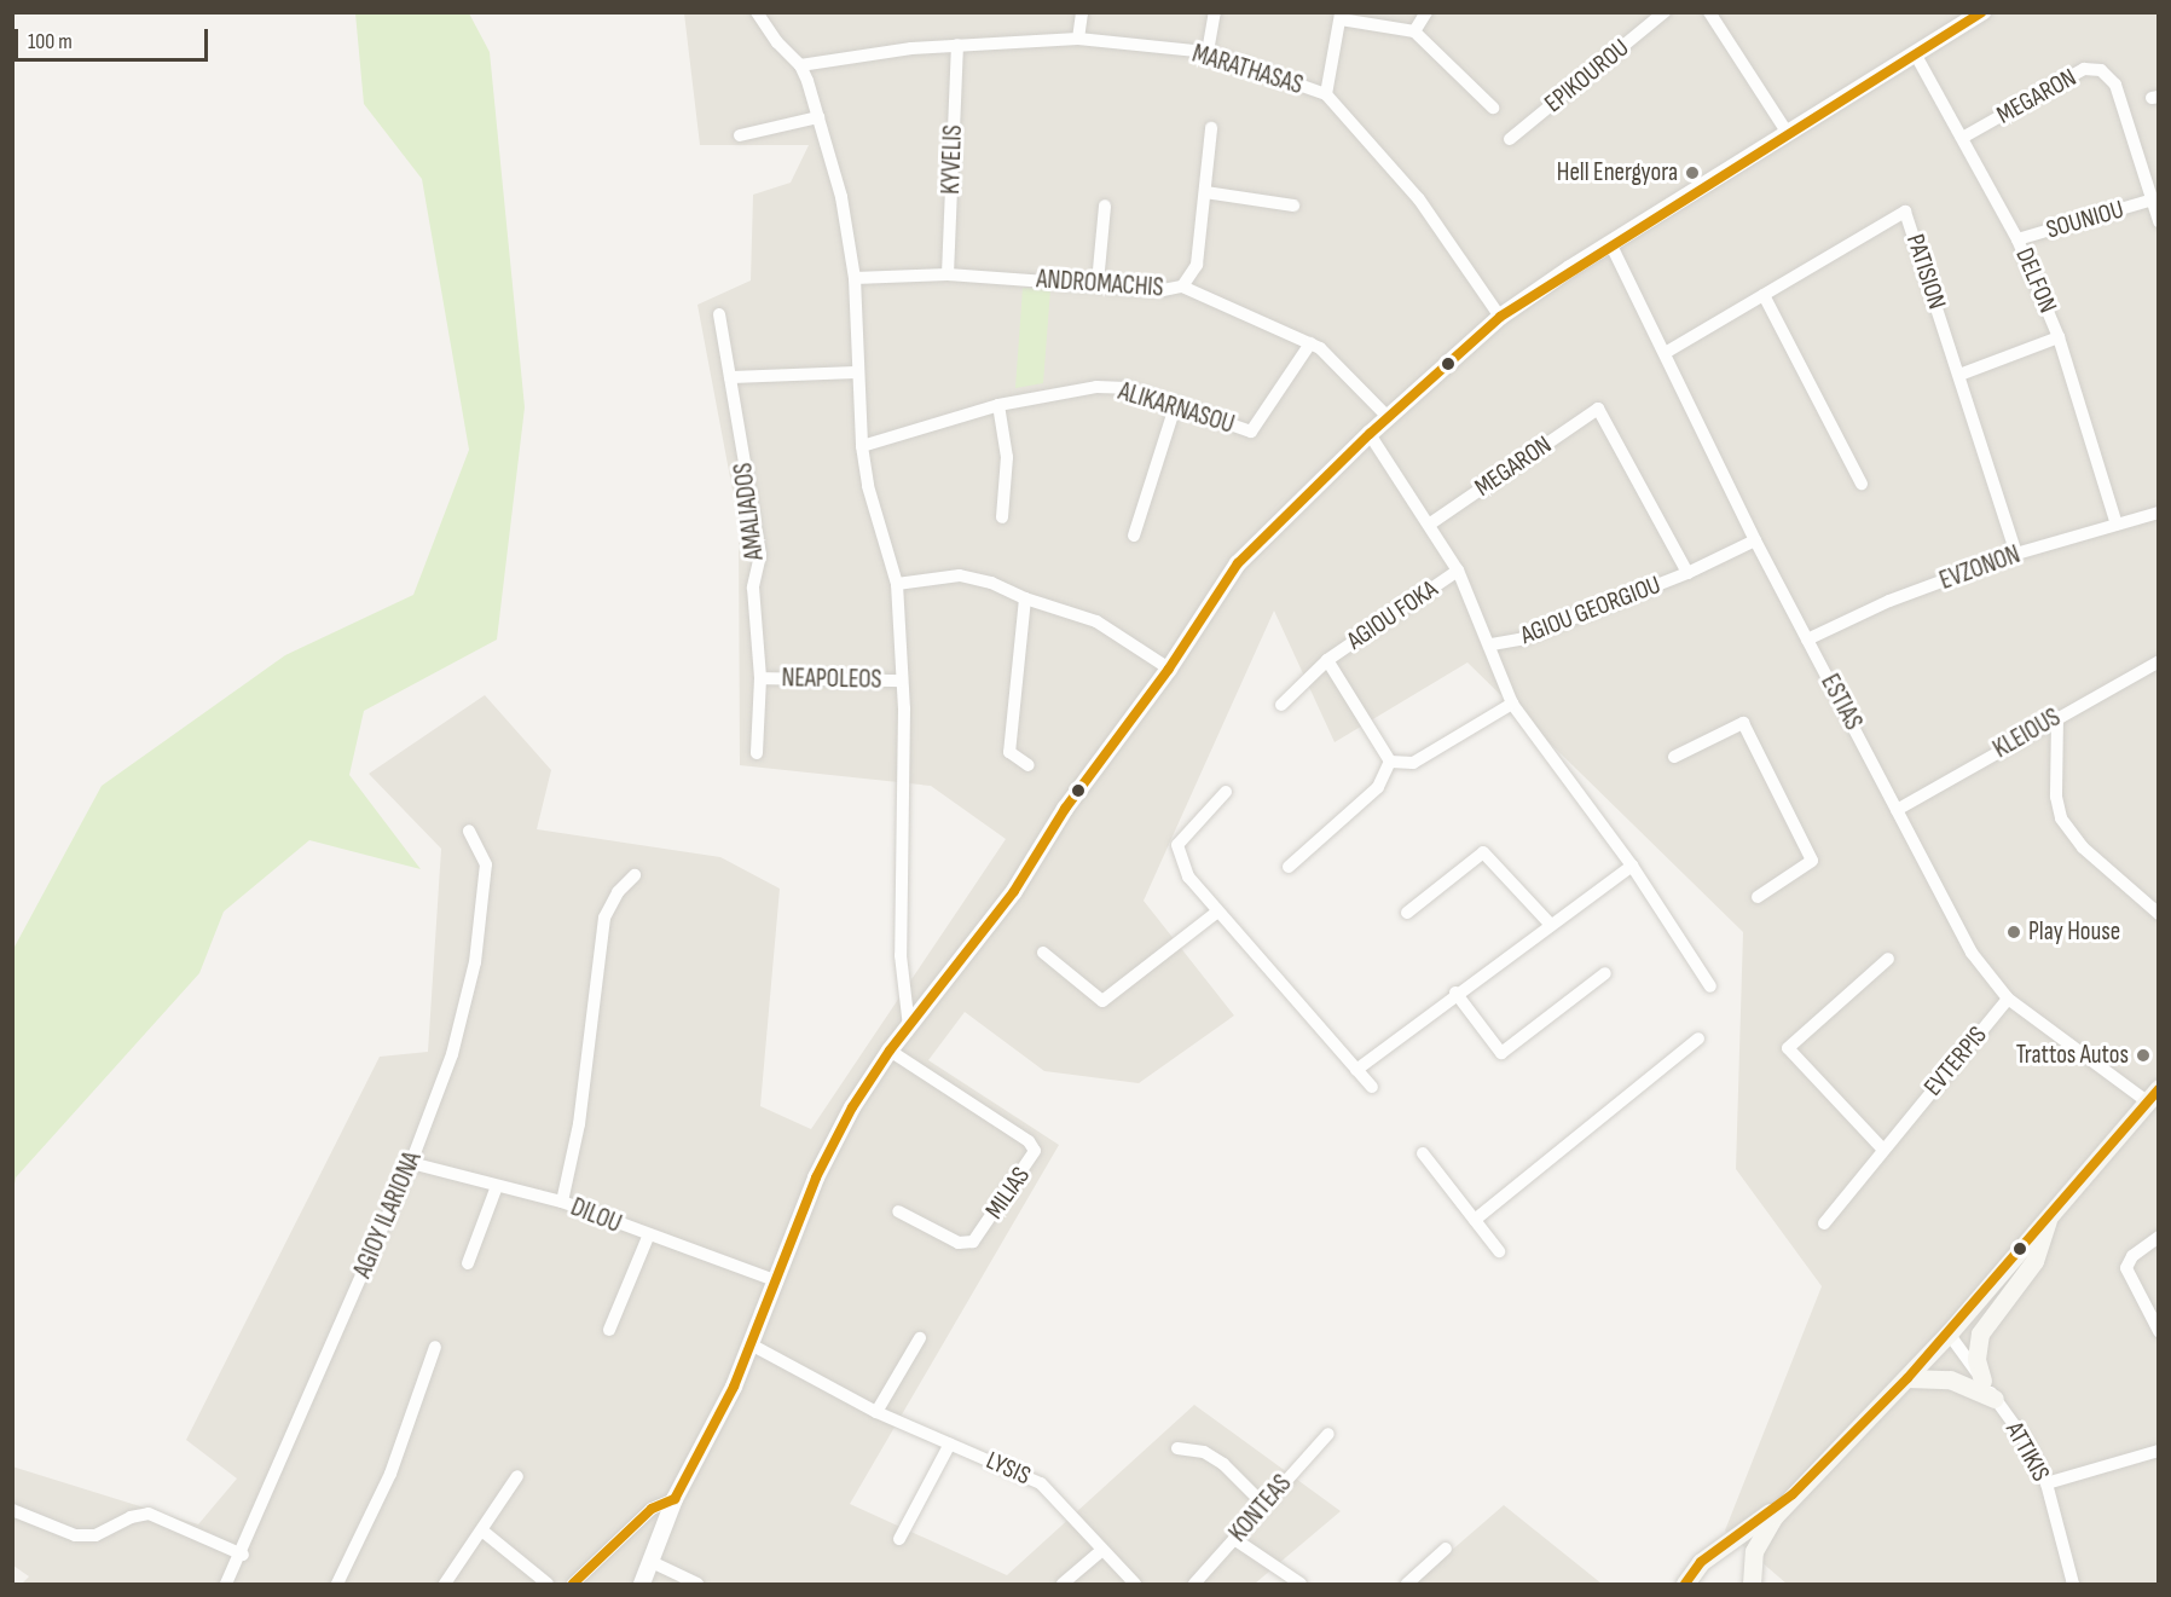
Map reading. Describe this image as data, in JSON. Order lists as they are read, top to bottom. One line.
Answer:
{"streets":{"street":["MARATHASAS","EPIKOUROU","MEGARON","KYVELIS","SOUNIOU","PATISION","DELFON","ANDROMACHIS","ALIKARNASOU","AMALIADOS","EVZONON","AGIOU GEORGIOU","AGIOU FOKA","NEAPOLEOS","ESTIAS","KLEIOUS","EVTERPIS","MILIAS","AGIOY ILARIONA","DILOU","ATTIKIS","LYSIS","KONTEAS"]},"crossings":[["MARATHASAS","KYVELIS"],["MEGARON","SOUNIOU"],["MEGARON","DELFON"],["MEGARON","AGIOU GEORGIOU"],["KYVELIS","ANDROMACHIS"],["SOUNIOU","DELFON"],["PATISION","EVZONON"],["PATISION","ESTIAS"],["DELFON","EVZONON"],["AMALIADOS","NEAPOLEOS"],["EVZONON","ESTIAS"],["AGIOU GEORGIOU","ESTIAS"],["ESTIAS","KLEIOUS"],["ESTIAS","EVTERPIS"],["AGIOY ILARIONA","DILOU"]],"places":["Hell Energyora","Play House","Trattos Autos"],"scale_bar":"100 m"}
